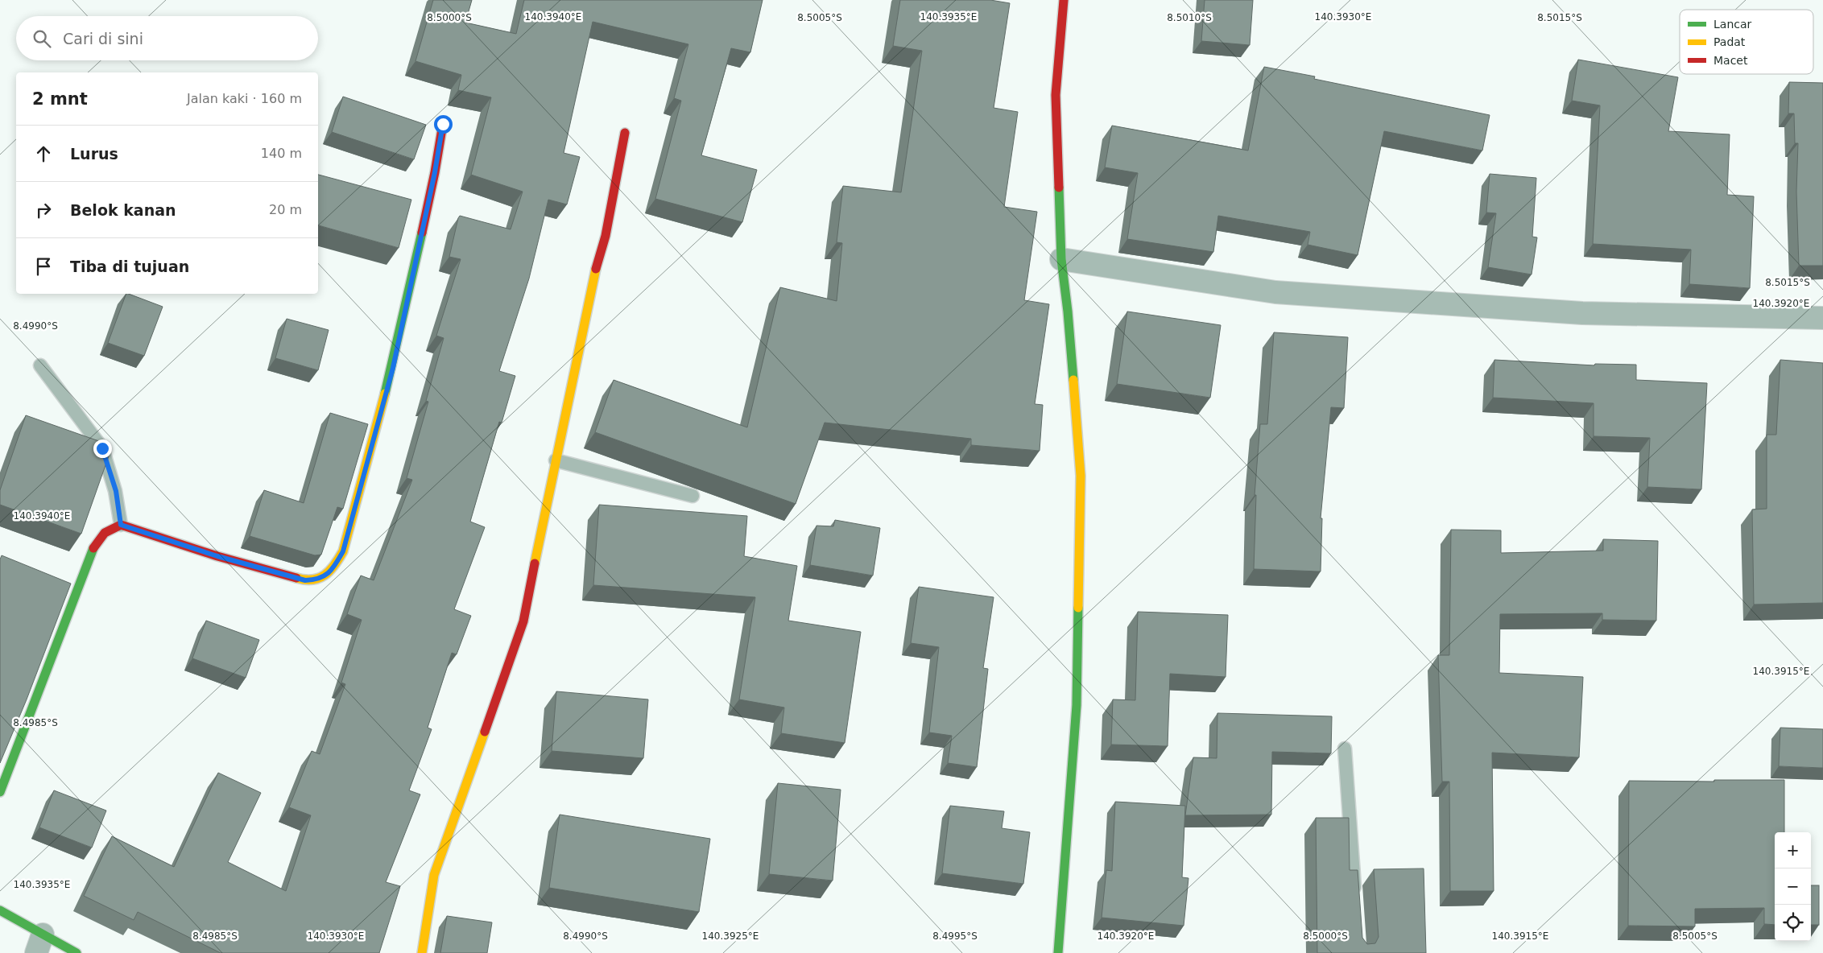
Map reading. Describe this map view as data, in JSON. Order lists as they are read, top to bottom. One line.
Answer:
{"legend":["Lancar","Padat","Macet"],"page":{"search":"Cari di sini","heading":["2 mnt","Jalan kaki · 160 m"],"list":[["Lurus","140 m"],["Belok kanan","20 m"],"Tiba di tujuan"],"map_buttons":["+","−"]},"coordinates":["140.3940°E","140.3935°E","140.3930°E","8.5000°S","8.5005°S","8.5010°S","8.5015°S","140.3920°E","8.4990°S","140.3915°E","8.4985°S","8.4995°S","140.3925°E"]}
